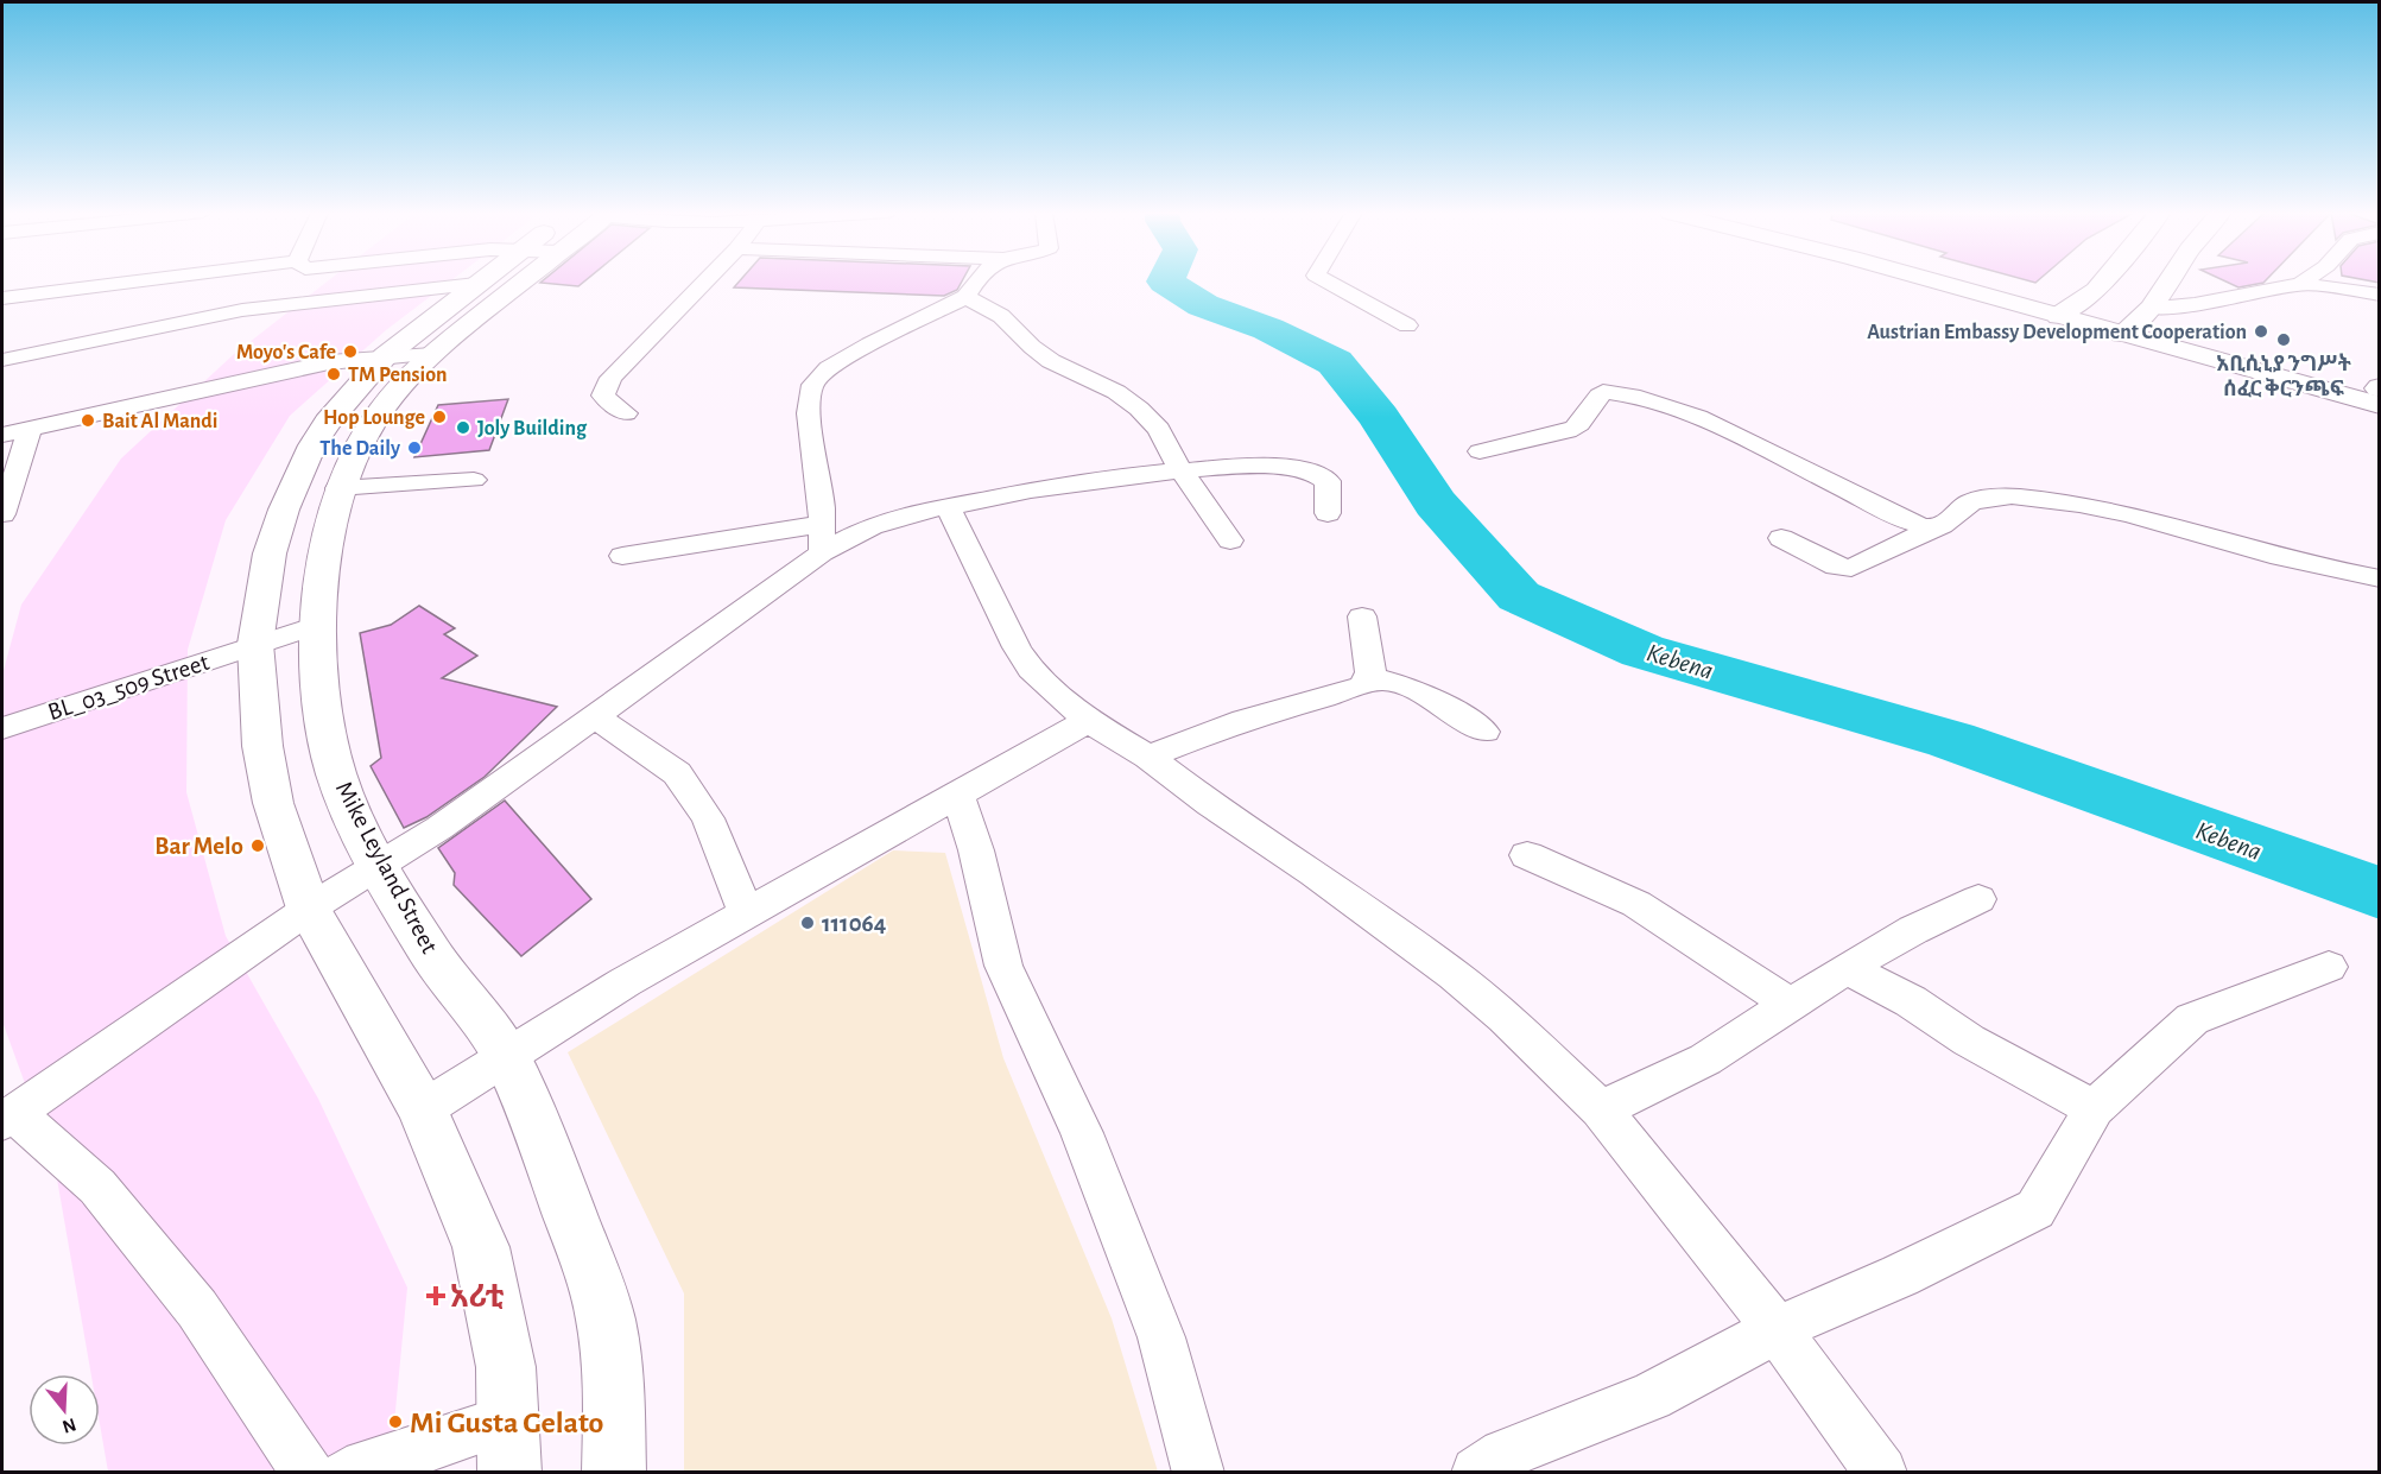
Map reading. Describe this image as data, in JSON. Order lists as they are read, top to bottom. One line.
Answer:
{"streets":{"main road":["Mike Leyland Street"],"street":["BL_03_509 Street"]},"crossings":[["BL_03_509 Street","Mike Leyland Street"]],"water":["Kebena"],"places":{"other":["Austrian Embassy Development Cooperation","አቢሲኒያ ንግሥት ሰፈር ቅርንጫፍ","Moyo's Cafe","TM Pension","Hop Lounge","Bait Al Mandi","Joly Building","The Daily","Bar Melo","111064","Mi Gusta Gelato"],"health":["አሪቲ"]},"north":"bottom"}
